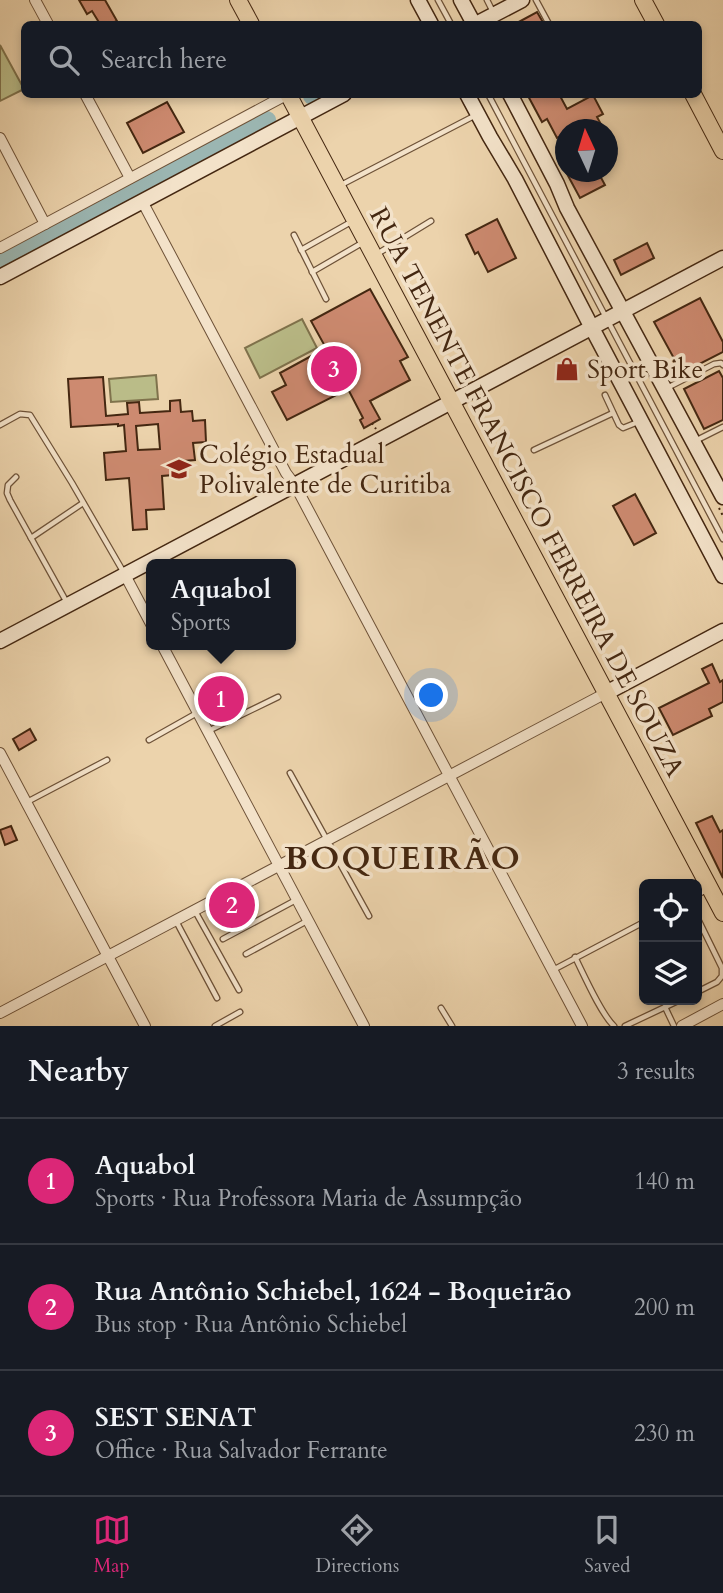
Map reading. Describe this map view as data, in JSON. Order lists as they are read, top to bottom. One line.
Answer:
{"streets":{"main road":["RUA TENENTE FRANCISCO FERREIRA DE SOUZA"]},"districts":["BOQUEIRÃO"],"places":{"shop":["Sport Bike"],"school or university":["Colégio Estadual Polivalente de Curitiba"]},"north":"top","page":{"search":"Search here","pins":["3","1","2"],"popup":["Aquabol","Sports"],"heading":["Nearby","3 results"],"list":[{"mark":"1","name":"Aquabol","note":"Sports · Rua Professora Maria de Assumpção","value":"140 m"},{"mark":"2","name":"Rua Antônio Schiebel, 1624 - Boqueirão","note":"Bus stop · Rua Antônio Schiebel","value":"200 m"},{"mark":"3","name":"SEST SENAT","note":"Office · Rua Salvador Ferrante","value":"230 m"}],"nav":["Map","Directions","Saved"]}}
